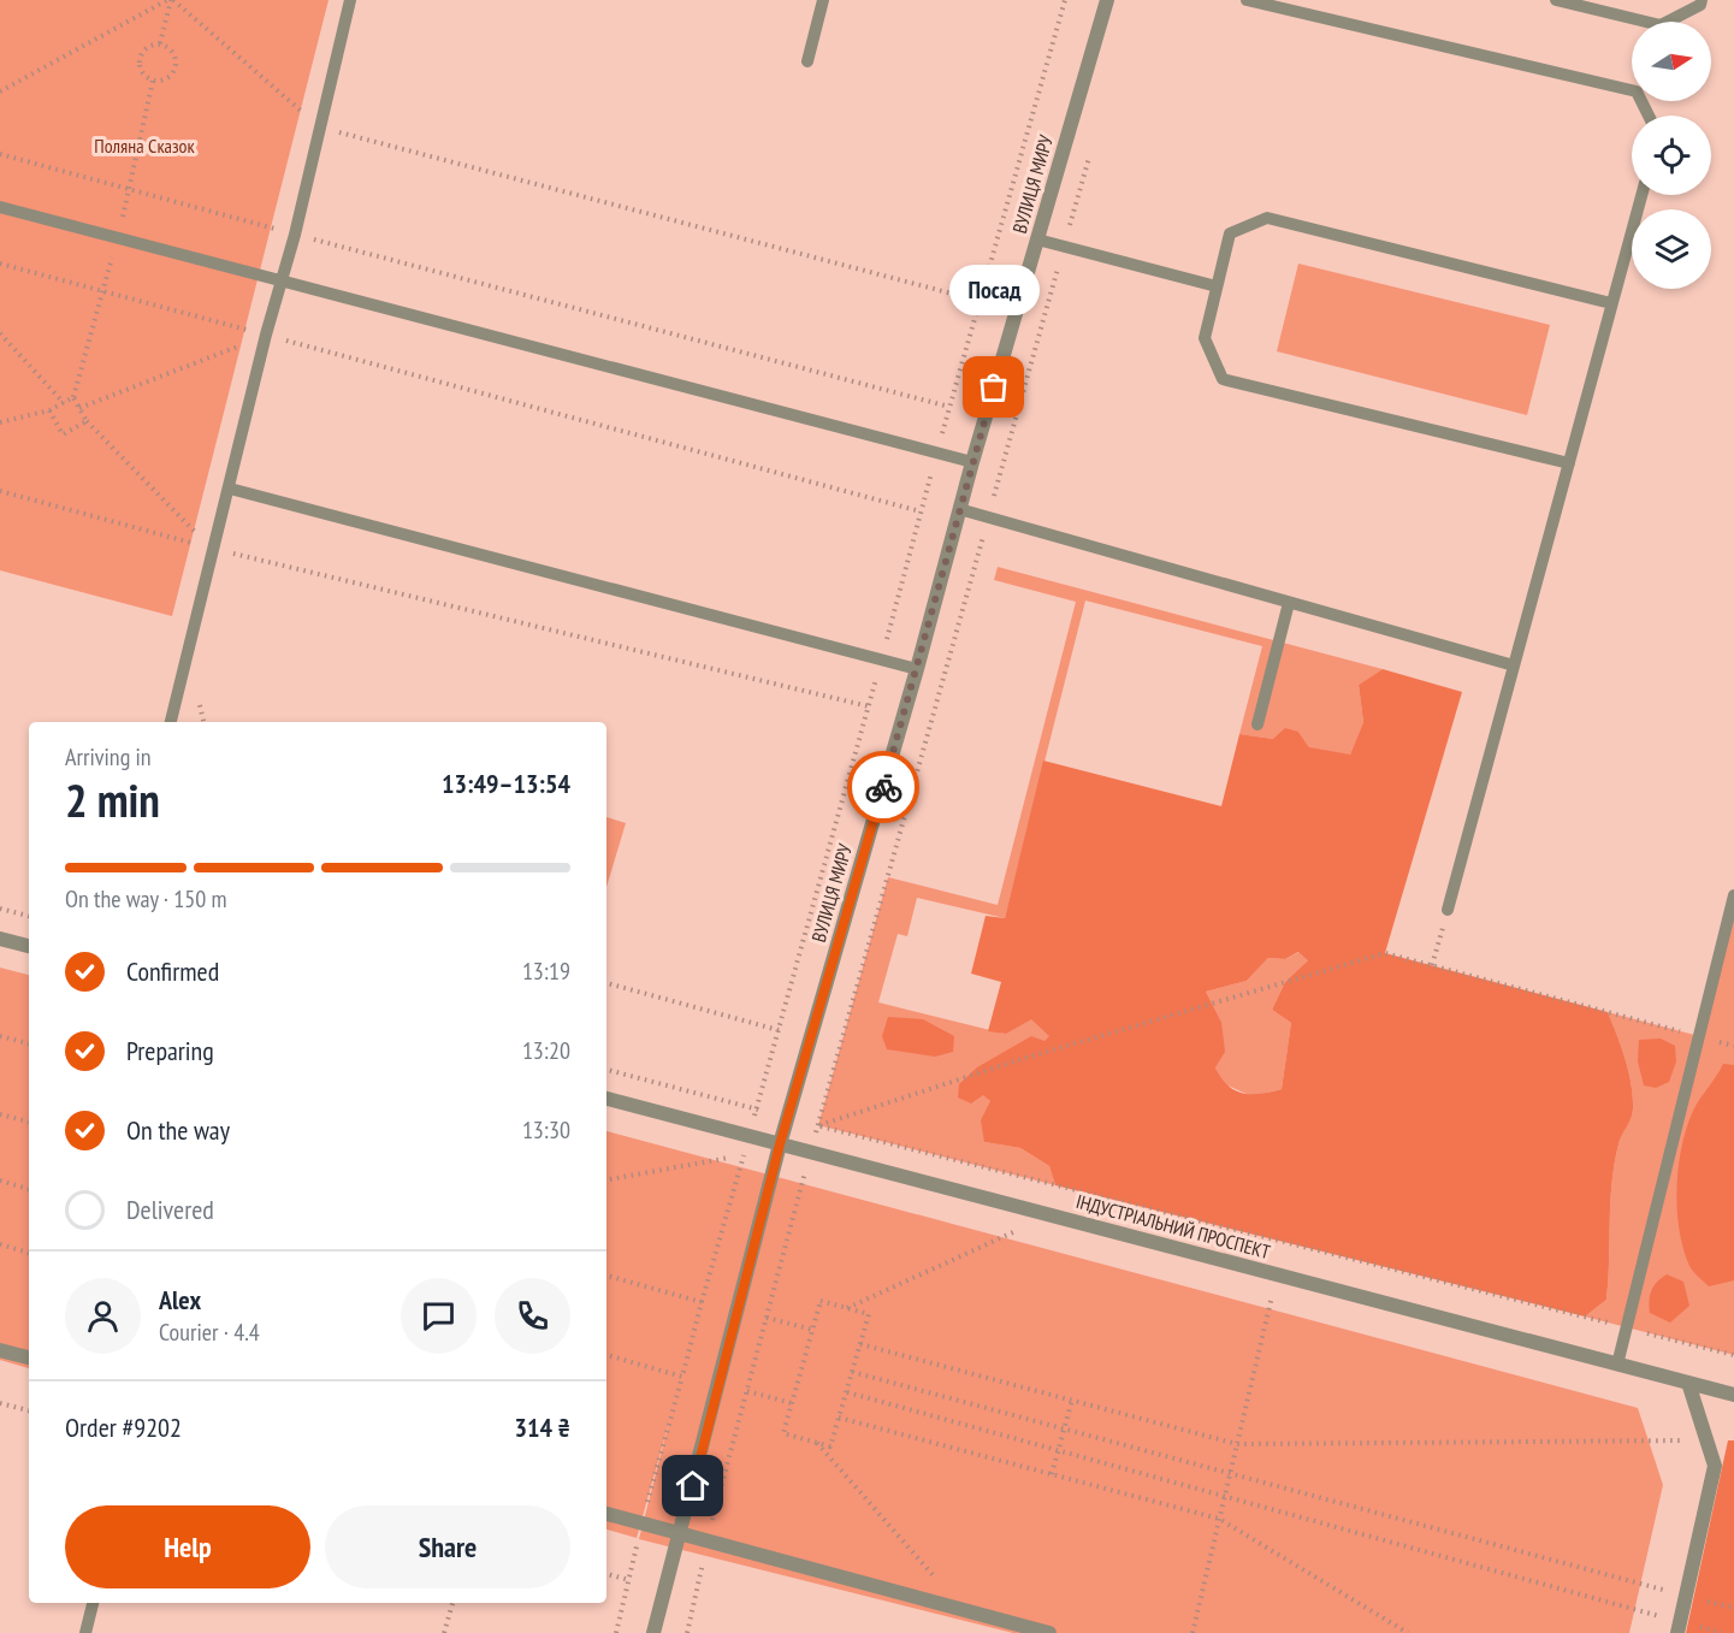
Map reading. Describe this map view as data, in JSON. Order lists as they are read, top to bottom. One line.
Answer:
{"streets":{"street":["ВУЛИЦЯ МИРУ","ІНДУСТРІАЛЬНИЙ ПРОСПЕКТ"]},"crossings":[["ВУЛИЦЯ МИРУ","ІНДУСТРІАЛЬНИЙ ПРОСПЕКТ"]],"parks":["Поляна Сказок"],"places":["Посад"],"north":"right","page":{"bubble":"Посад","heading":["2 min","Arriving in","13:49–13:54"],"panel":["Alex","Courier · 4.4","Order #9202","314 ₴"],"bar":"On the way · 150 m","list":[["Confirmed","13:19"],["Preparing","13:20"],["On the way","13:30"],"Delivered"],"buttons":["Help","Share"]}}
